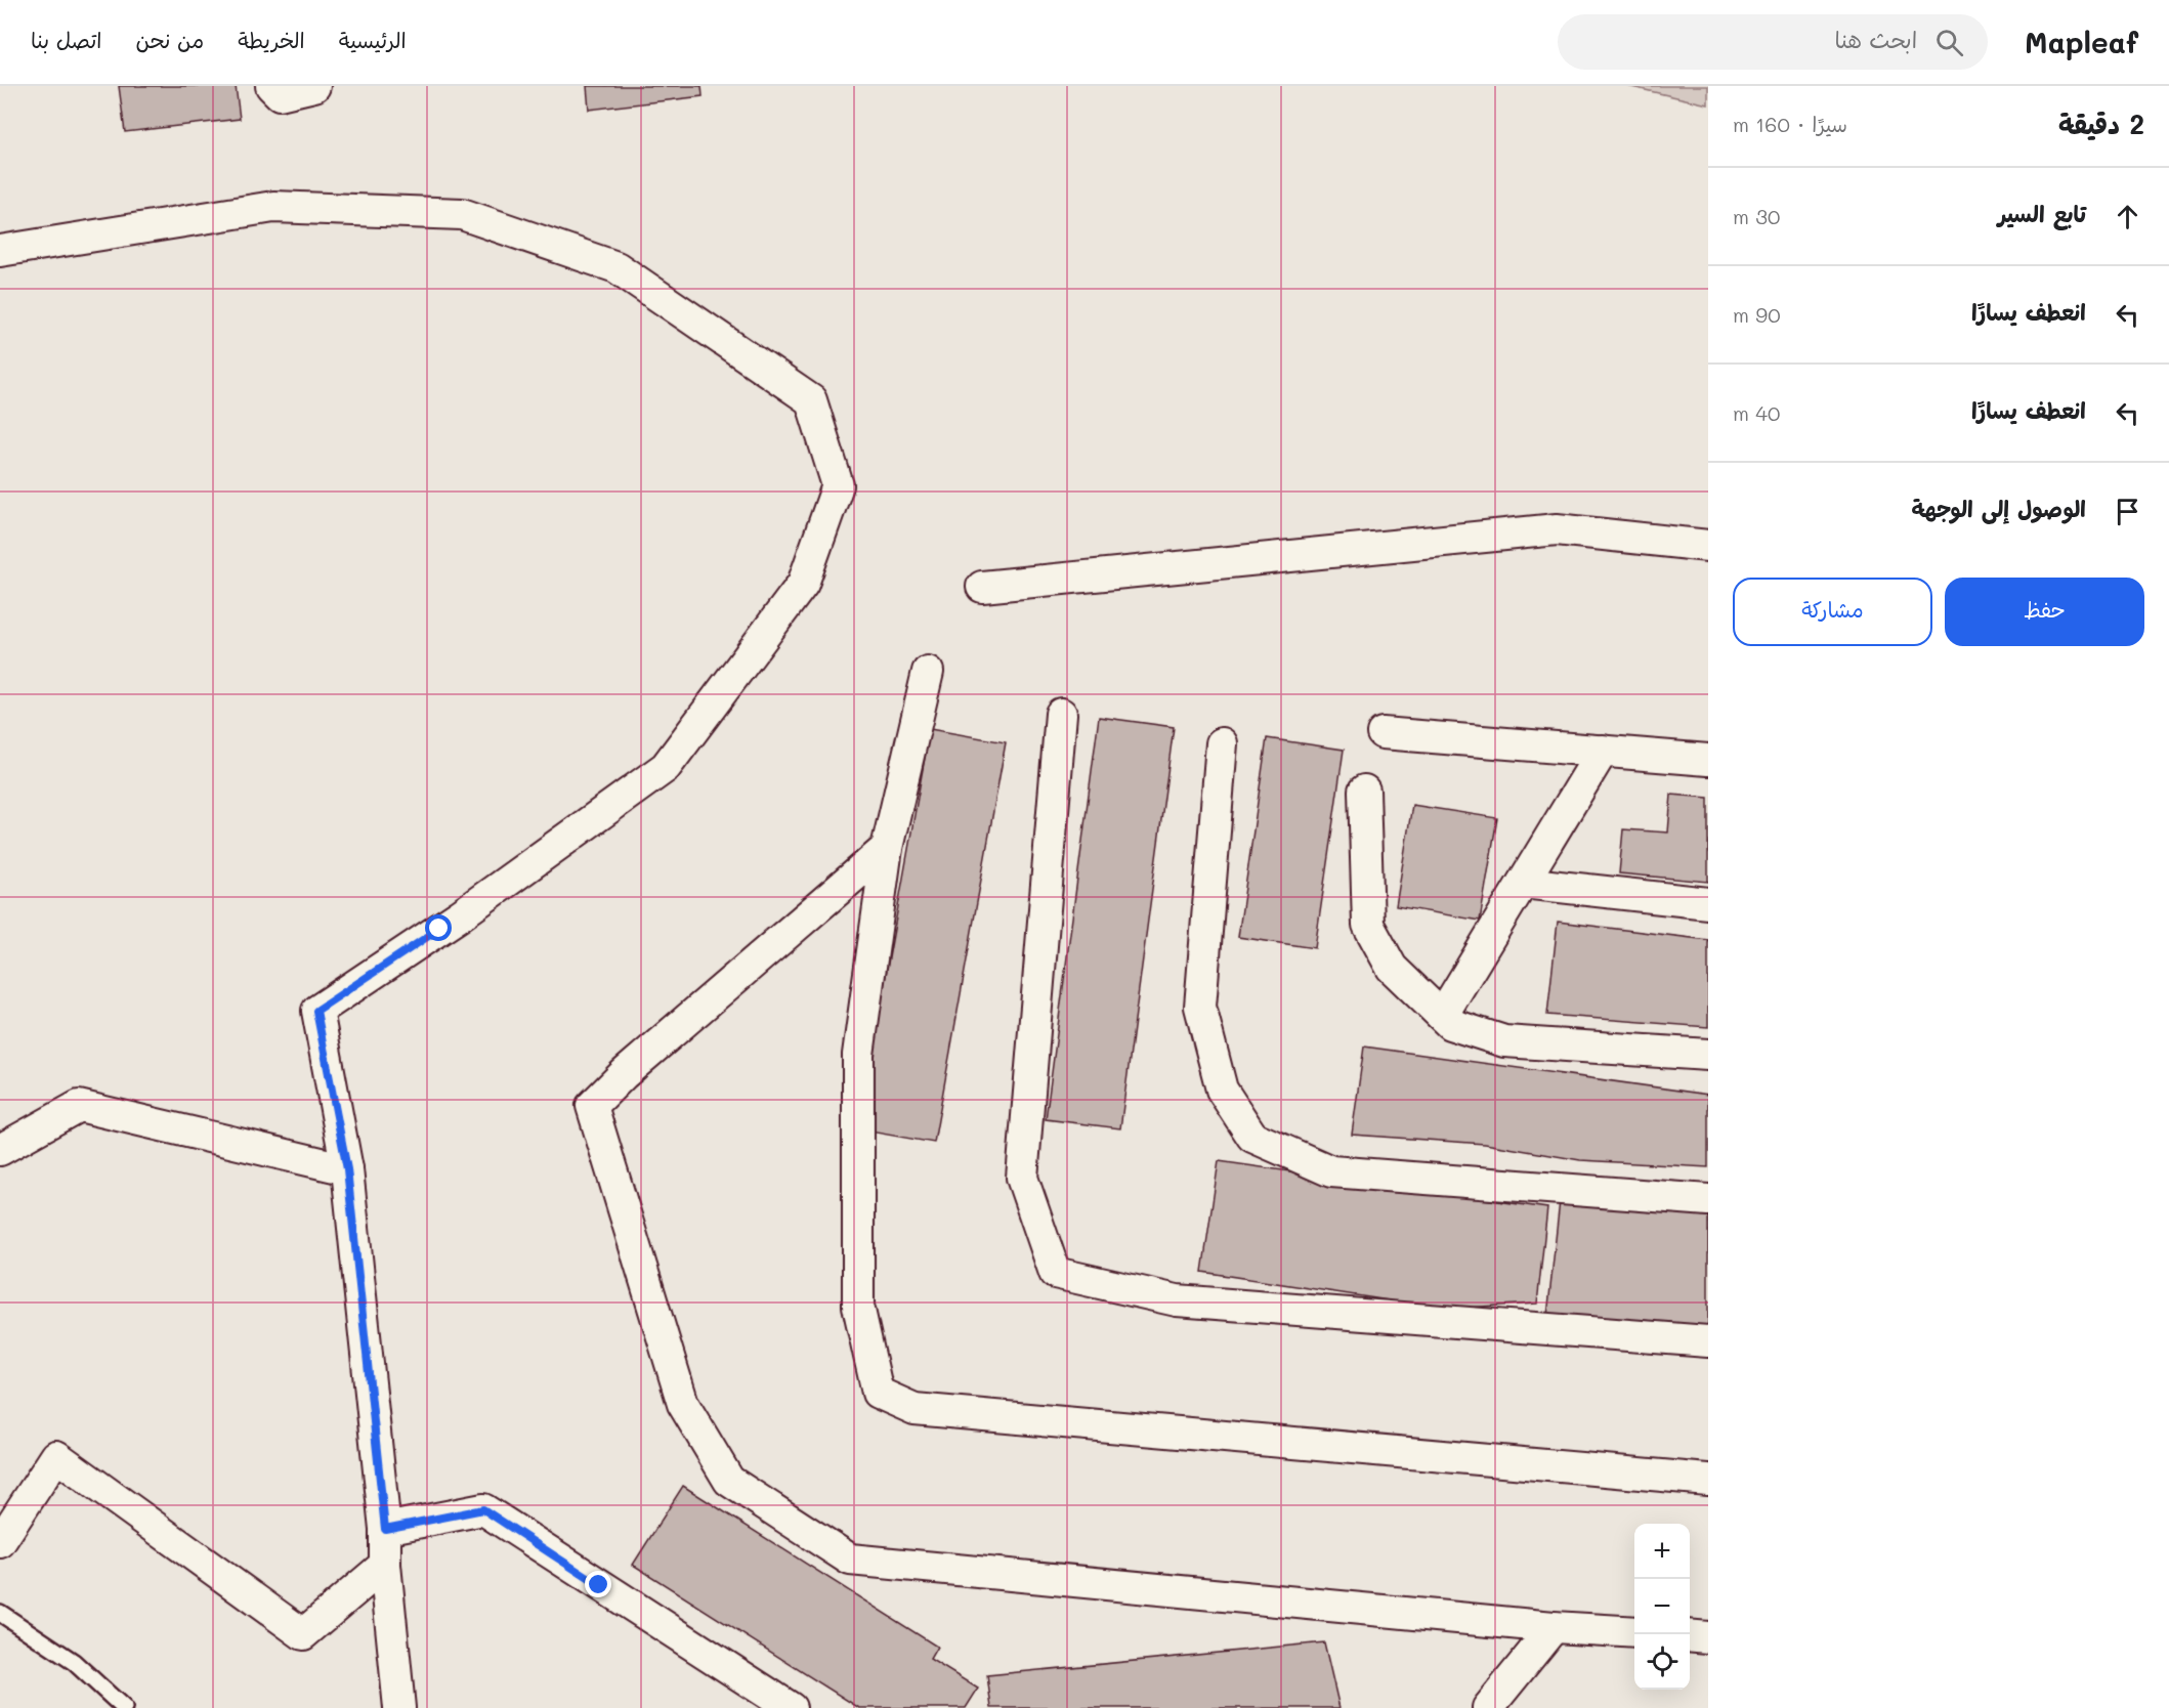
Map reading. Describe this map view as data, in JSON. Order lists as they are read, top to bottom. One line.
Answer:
{"page":{"header":"Mapleaf","search":"ابحث هنا","nav":["الرئيسية","الخريطة","من نحن","اتصل بنا"],"heading":["2 دقيقة","سيرًا · 160 m"],"list":[["تابع السير","30 m"],["انعطف يسارًا","90 m"],["انعطف يسارًا","40 m"],"الوصول إلى الوجهة"],"buttons":["حفظ","مشاركة"],"map_buttons":["+","−"]}}
